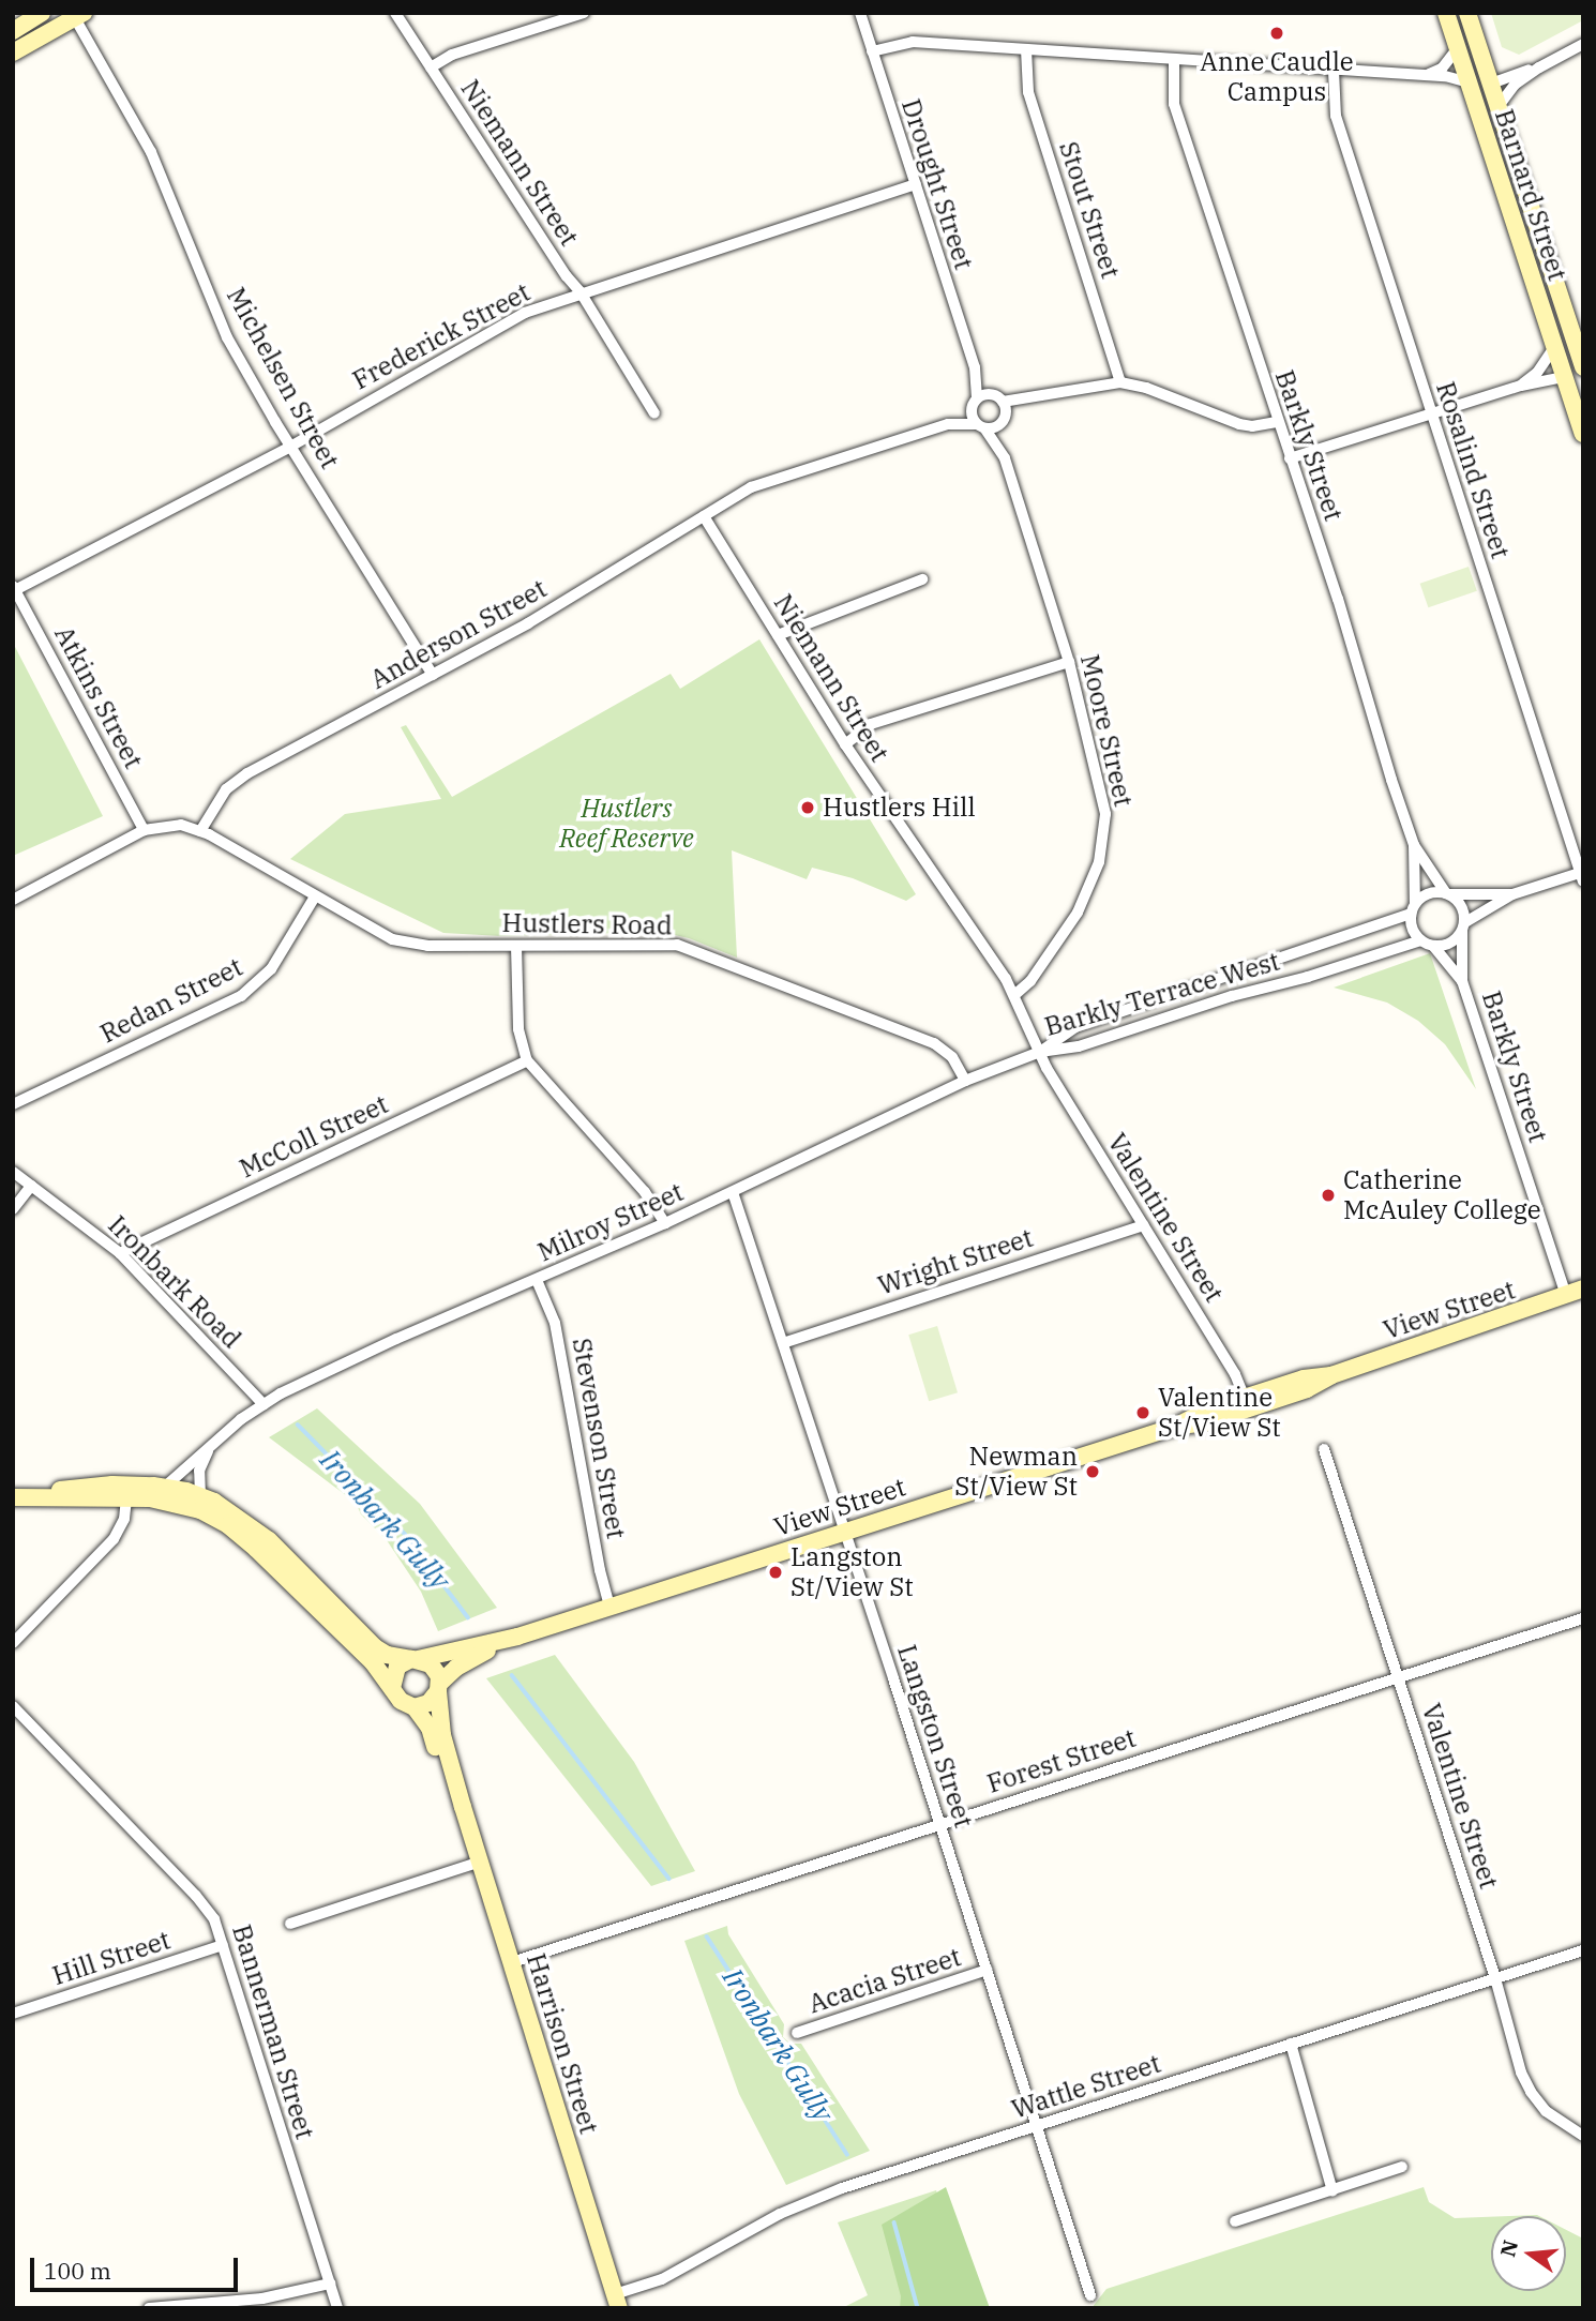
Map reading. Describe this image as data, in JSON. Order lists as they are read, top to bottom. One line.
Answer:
{"streets":{"street":["Niemann Street","Drought Street","Barnard Street","Stout Street","Frederick Street","Michelsen Street","Barkly Street","Rosalind Street","Anderson Street","Atkins Street","Moore Street","Hustlers Road","Barkly Terrace West","Redan Street","McColl Street","Valentine Street","Milroy Street","Wright Street","Ironbark Road","View Street","Stevenson Street","Langston Street","Forest Street","Hill Street","Acacia Street","Bannerman Street","Harrison Street","Wattle Street"]},"crossings":[["Niemann Street","Frederick Street"],["Niemann Street","Anderson Street"],["Niemann Street","Moore Street"],["Niemann Street","Barkly Terrace West"],["Niemann Street","Valentine Street"],["Niemann Street","Milroy Street"],["Drought Street","Frederick Street"],["Drought Street","Anderson Street"],["Drought Street","Moore Street"],["Frederick Street","Michelsen Street"],["Frederick Street","Atkins Street"],["Michelsen Street","Anderson Street"],["Barkly Street","Barkly Terrace West"],["Barkly Street","View Street"],["Anderson Street","Moore Street"],["Anderson Street","Hustlers Road"],["Hustlers Road","Redan Street"],["Hustlers Road","Milroy Street"],["Barkly Terrace West","Valentine Street"],["Barkly Terrace West","Milroy Street"],["McColl Street","Ironbark Road"],["Valentine Street","Milroy Street"],["Valentine Street","Wright Street"],["Valentine Street","View Street"],["Valentine Street","Forest Street"],["Valentine Street","Wattle Street"],["Milroy Street","Ironbark Road"],["Milroy Street","Stevenson Street"],["Milroy Street","Langston Street"],["Wright Street","Langston Street"],["View Street","Stevenson Street"],["View Street","Langston Street"],["View Street","Harrison Street"],["Langston Street","Forest Street"],["Langston Street","Acacia Street"],["Langston Street","Wattle Street"],["Forest Street","Harrison Street"],["Hill Street","Bannerman Street"],["Harrison Street","Wattle Street"]],"water":["Ironbark Gully"],"parks":["Hustlers Reef Reserve"],"places":["Anne Caudle Campus","Hustlers Hill","Catherine McAuley College","Valentine St/View St","Newman St/View St","Langston St/View St"],"scale_bar":"100 m","north":"left"}
